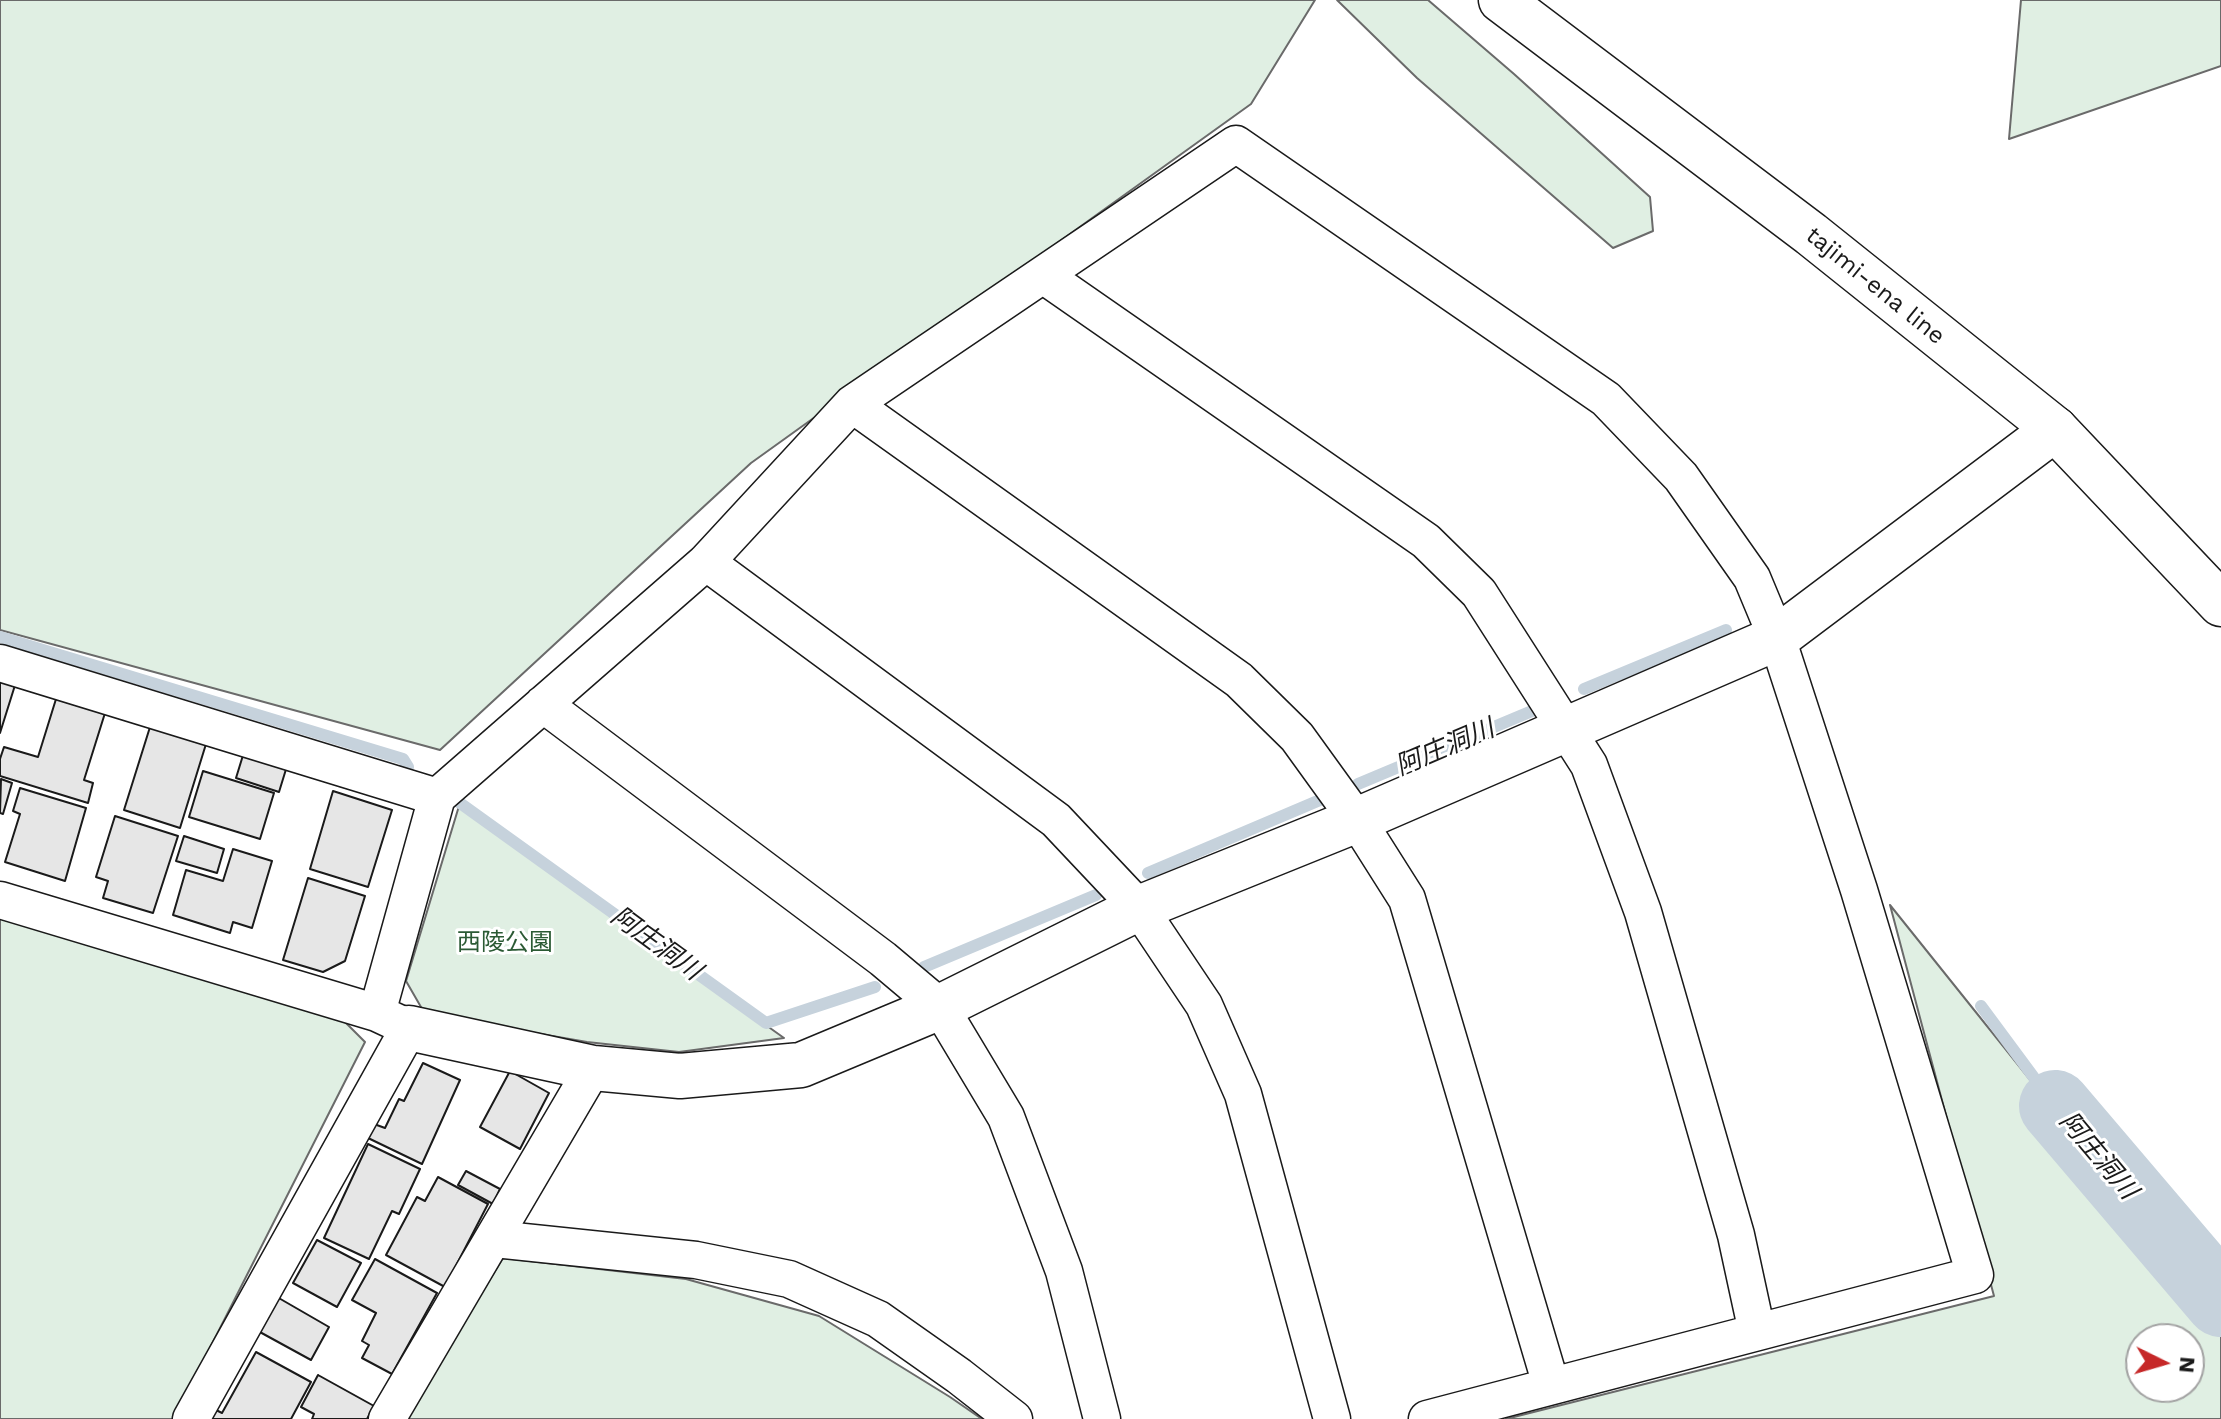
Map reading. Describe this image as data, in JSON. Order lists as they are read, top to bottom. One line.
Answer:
{"streets":{"street":["tajimi-ena line"]},"water":["阿庄洞川"],"parks":["西陵公園"],"north":"right"}
